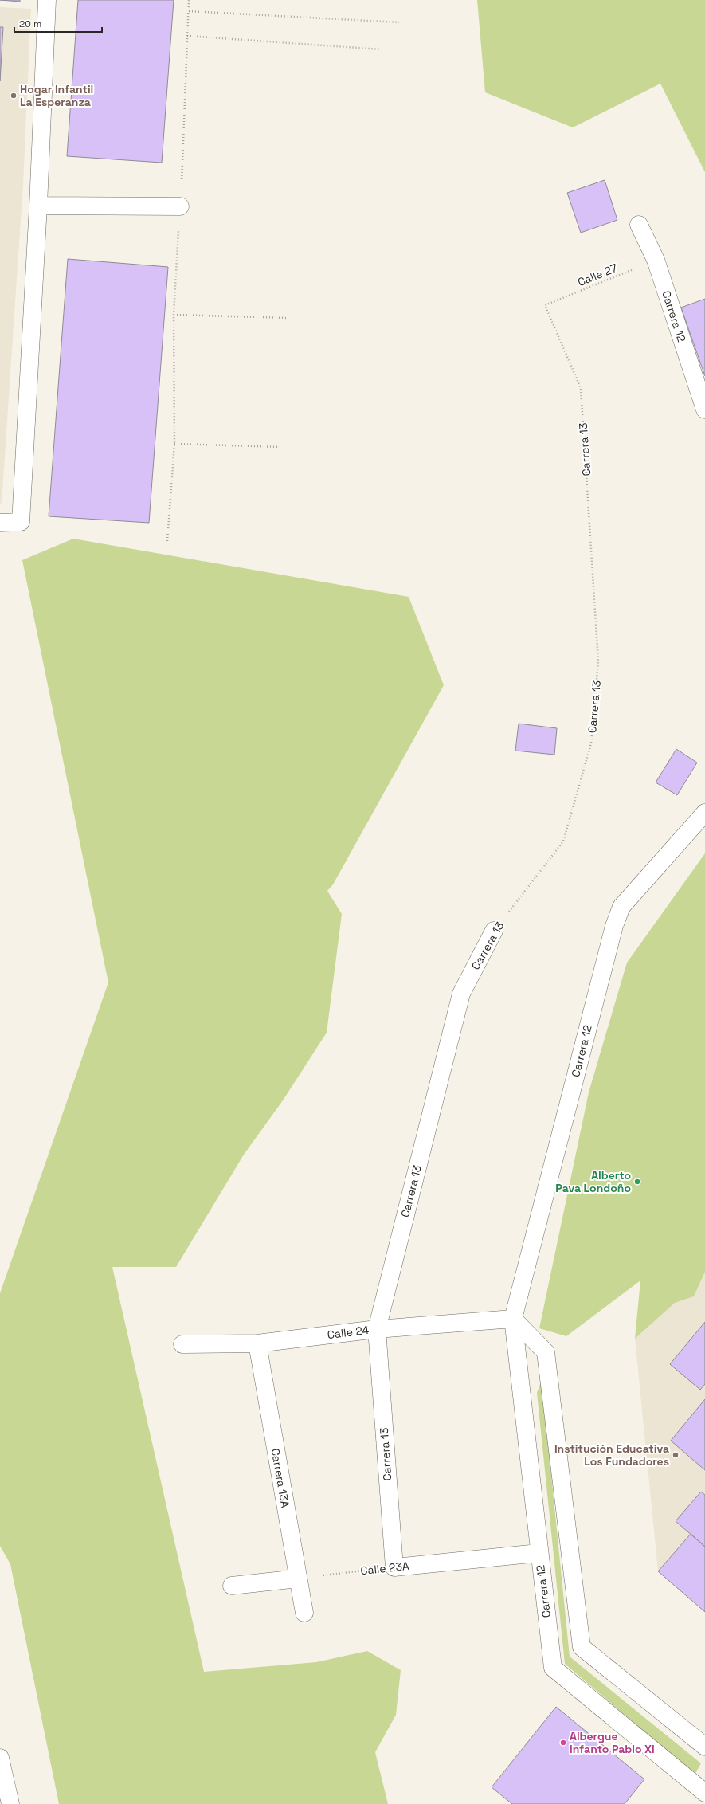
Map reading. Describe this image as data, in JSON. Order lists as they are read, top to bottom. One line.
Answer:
{"streets":{"street":["Carrera 12","Carrera 13","Calle 24","Carrera 13A","Calle 23A"],"path":["Calle 27"]},"crossings":[["Calle 27","Carrera 12"],["Calle 27","Carrera 13"],["Carrera 12","Calle 24"],["Carrera 12","Calle 23A"],["Carrera 13","Calle 24"],["Carrera 13","Calle 23A"],["Calle 24","Carrera 13A"],["Carrera 13A","Calle 23A"]],"places":["Hogar Infantil La Esperanza","Alberto Pava Londoño","Institución Educativa Los Fundadores","Albergue Infanto Pablo XI"],"scale_bar":"20 m"}
